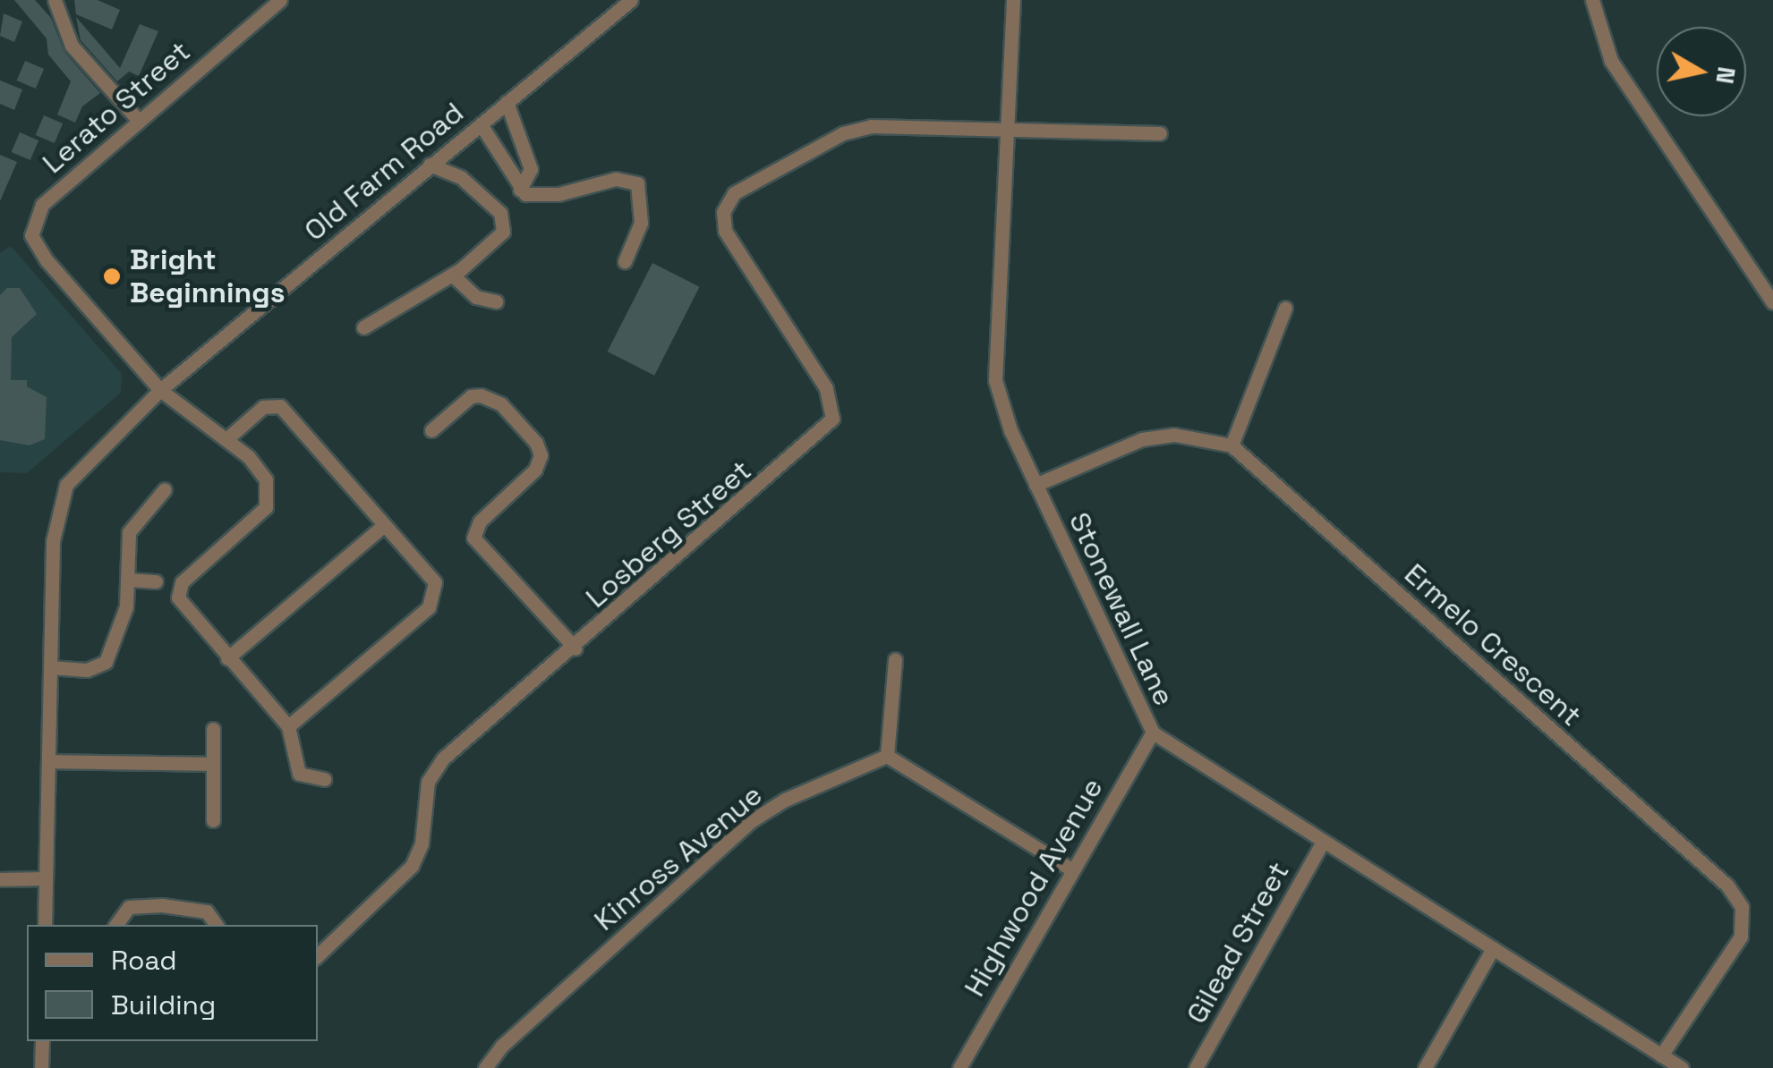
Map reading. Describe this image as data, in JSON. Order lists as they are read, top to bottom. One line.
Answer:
{"streets":{"street":["Lerato Street","Old Farm Road","Losberg Street","Stonewall Lane","Ermelo Crescent","Kinross Avenue","Highwood Avenue","Gilead Street"]},"crossings":[["Lerato Street","Old Farm Road"],["Losberg Street","Stonewall Lane"],["Stonewall Lane","Ermelo Crescent"],["Stonewall Lane","Highwood Avenue"],["Stonewall Lane","Gilead Street"]],"places":["Bright Beginnings"],"legend":["Road","Building"],"north":"right"}
